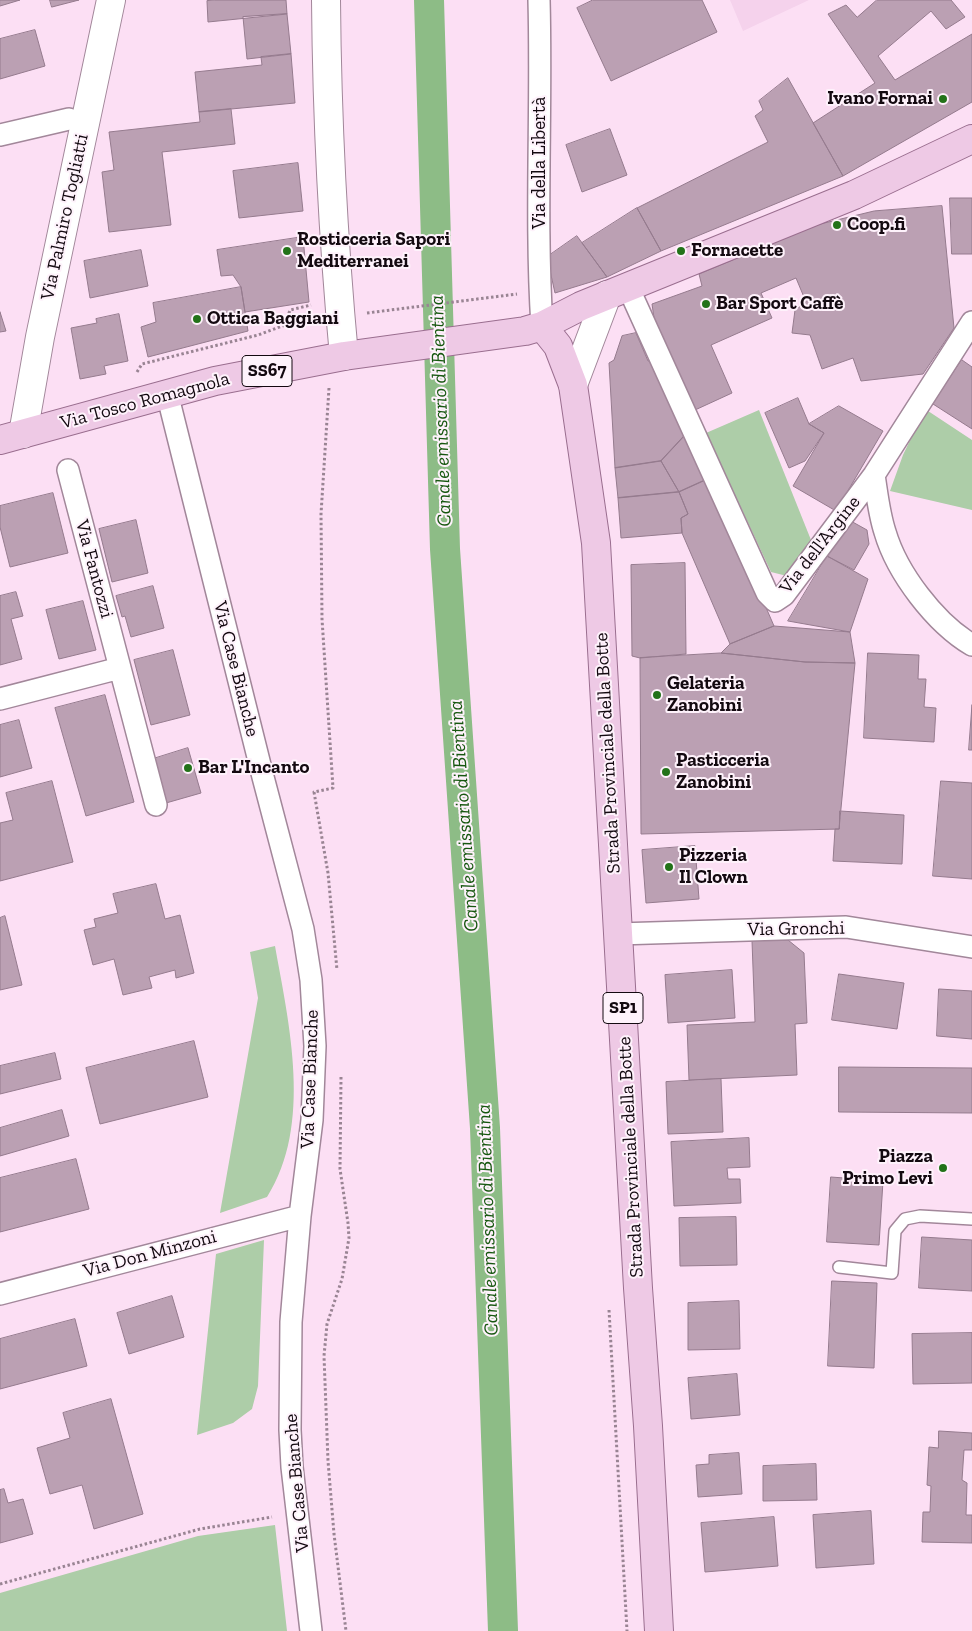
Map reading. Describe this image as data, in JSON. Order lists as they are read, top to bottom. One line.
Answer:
{"streets":{"main road":["Via Palmiro Togliatti","SS67","Via Tosco Romagnola","Strada Provinciale della Botte","SP1"],"street":["Via della Libertà","Via dell'Argine","Via Fantozzi","Via Case Bianche","Via Gronchi","Via Don Minzoni"]},"crossings":[["Via della Libertà","SS67"],["Via della Libertà","SP1"],["Via Palmiro Togliatti","Via Tosco Romagnola"],["SS67","Via Tosco Romagnola"],["SS67","Via dell'Argine"],["SS67","SP1"],["Via Tosco Romagnola","Via Case Bianche"],["Via dell'Argine","SP1"],["Via Case Bianche","Via Don Minzoni"],["Strada Provinciale della Botte","Via Gronchi"],["Strada Provinciale della Botte","SP1"]],"water":["Canale emissario di Bientina"],"places":["Ivano Fornai","Coop.fi","Rosticceria Sapori Mediterranei","Fornacette","Bar Sport Caffè","Ottica Baggiani","Gelateria Zanobini","Bar L'Incanto","Pasticceria Zanobini","Pizzeria Il Clown","Piazza Primo Levi"]}
